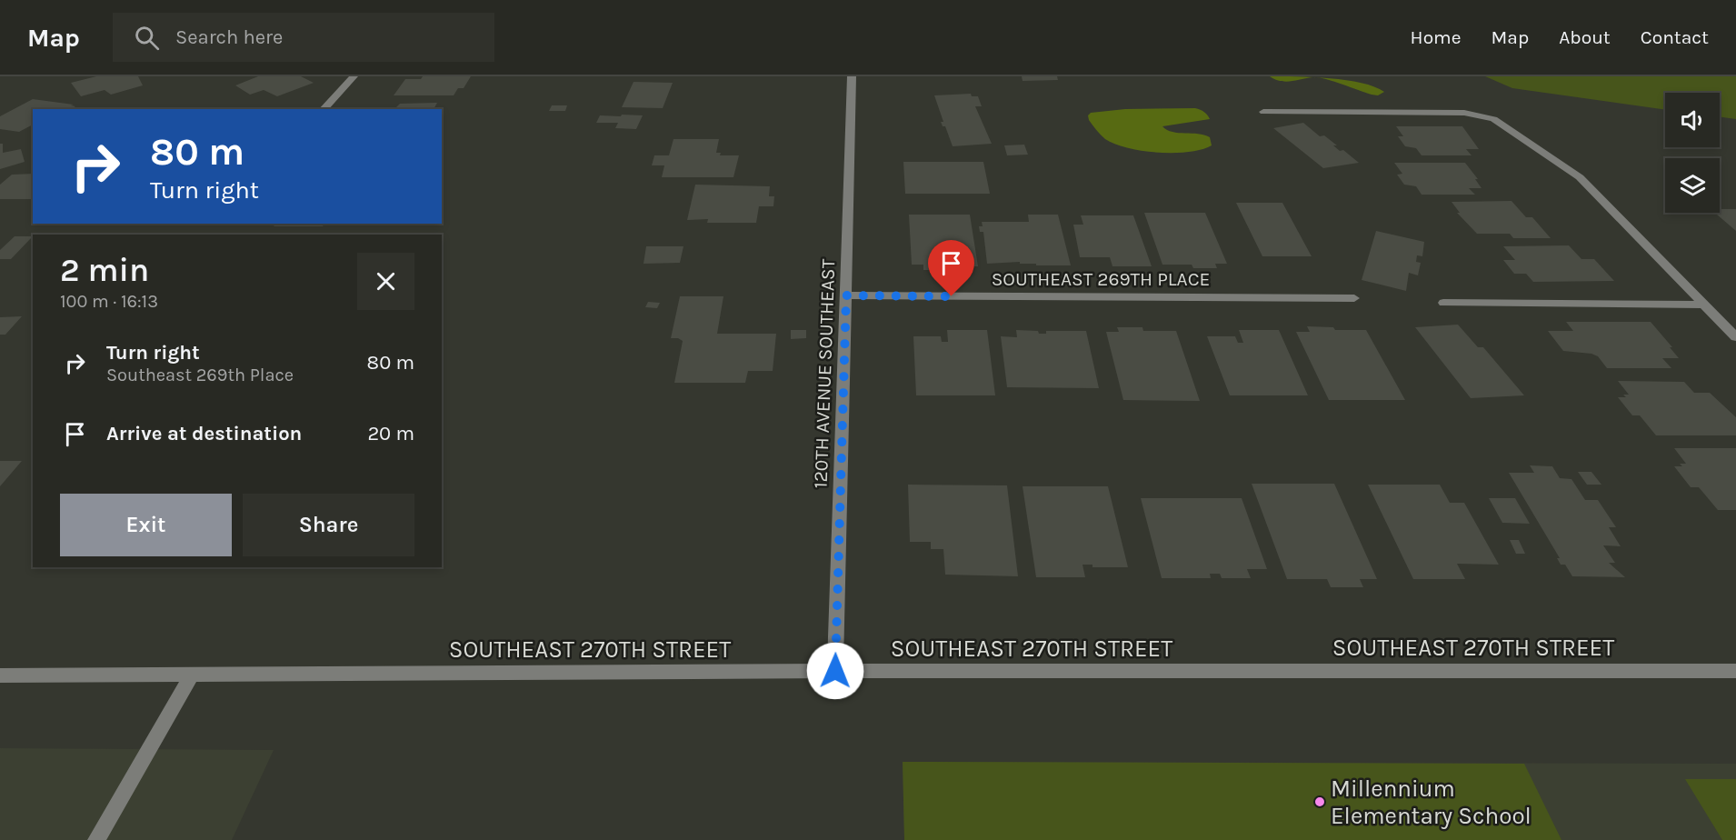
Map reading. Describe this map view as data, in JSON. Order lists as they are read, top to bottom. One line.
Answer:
{"streets":{"street":["SOUTHEAST 269TH PLACE","120TH AVENUE SOUTHEAST","SOUTHEAST 270TH STREET"]},"crossings":[["SOUTHEAST 269TH PLACE","120TH AVENUE SOUTHEAST"],["120TH AVENUE SOUTHEAST","SOUTHEAST 270TH STREET"]],"places":["Millennium Elementary School"],"page":{"header":"Map","search":"Search here","nav":["Home","Map","About","Contact"],"turn":["80 m","Turn right"],"heading":["2 min","100 m · 16:13"],"list":[{"name":"Turn right","note":"Southeast 269th Place","value":"80 m"},{"name":"Arrive at destination","value":"20 m"}],"buttons":["Exit","Share"]}}
